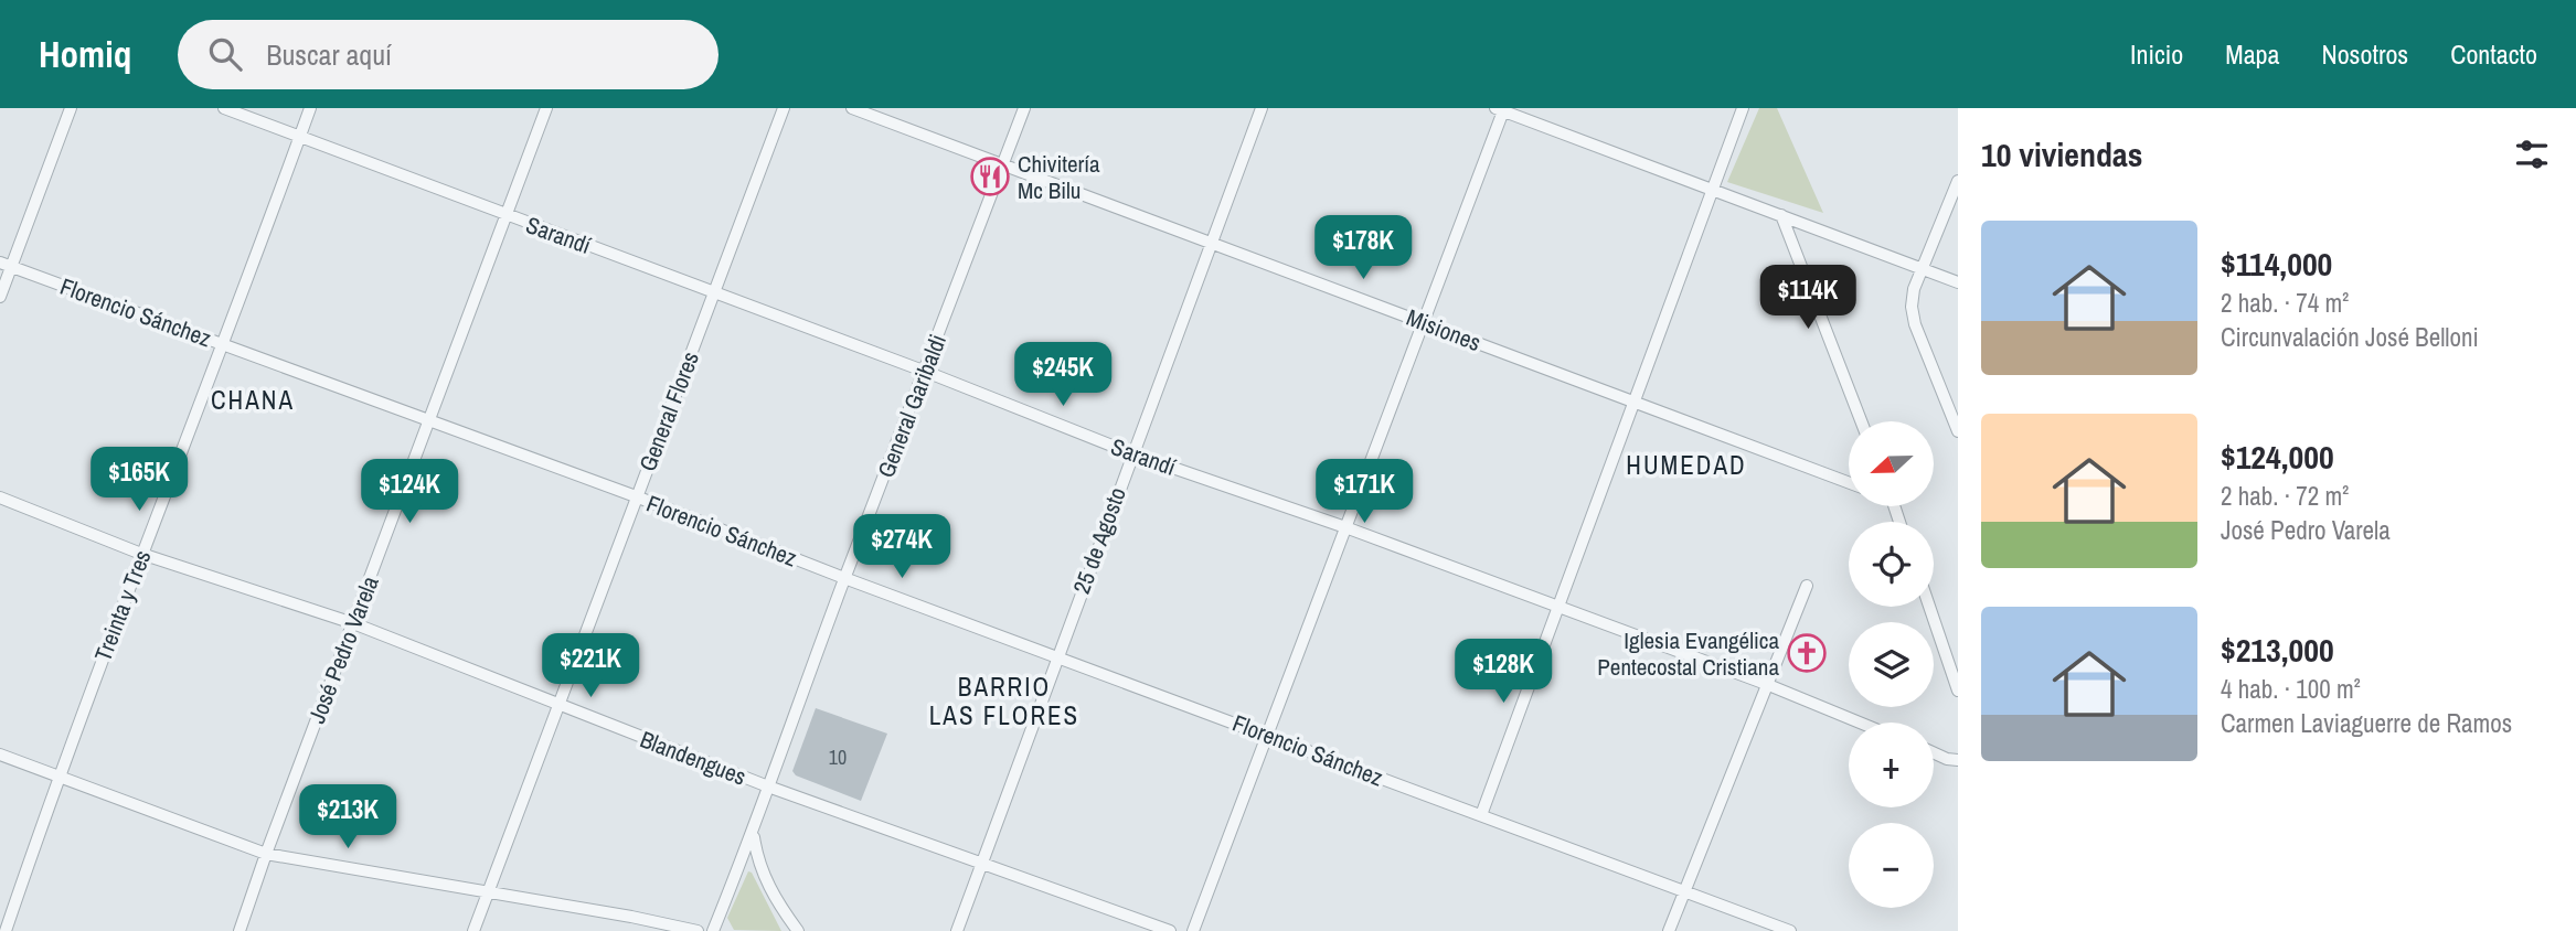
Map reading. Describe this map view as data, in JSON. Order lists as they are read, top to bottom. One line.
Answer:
{"streets":{"street":["Sarandí","Florencio Sánchez","Misiones","General Garibaldi","General Flores","25 de Agosto","Treinta y Tres","José Pedro Varela","Blandengues"]},"crossings":[["Sarandí","General Garibaldi"],["Sarandí","General Flores"],["Sarandí","25 de Agosto"],["Sarandí","Treinta y Tres"],["Sarandí","José Pedro Varela"],["Florencio Sánchez","General Garibaldi"],["Florencio Sánchez","General Flores"],["Florencio Sánchez","25 de Agosto"],["Florencio Sánchez","Treinta y Tres"],["Florencio Sánchez","José Pedro Varela"],["Misiones","General Garibaldi"],["Misiones","25 de Agosto"],["General Garibaldi","Blandengues"],["General Flores","Blandengues"],["25 de Agosto","Blandengues"],["Treinta y Tres","Blandengues"],["José Pedro Varela","Blandengues"]],"districts":["CHANA","HUMEDAD","BARRIO LAS FLORES"],"places":{"restaurant":["Chivitería Mc Bilu"],"church":["Iglesia Evangélica Pentecostal Cristiana"]},"house_numbers":["10"],"north":"left","page":{"header":"Homiq","search":"Buscar aquí","nav":["Inicio","Mapa","Nosotros","Contacto"],"heading":"10 viviendas","list":[{"name":"$114,000","note":"2 hab. · 74 m² · Circunvalación José Belloni"},{"name":"$124,000","note":"2 hab. · 72 m² · José Pedro Varela"},{"name":"$213,000","note":"4 hab. · 100 m² · Carmen Laviaguerre de Ramos"}],"price":["$178K","$114K","$245K","$165K","$124K","$171K","$274K","$221K","$128K","$213K"],"map_buttons":["+","−"]}}
